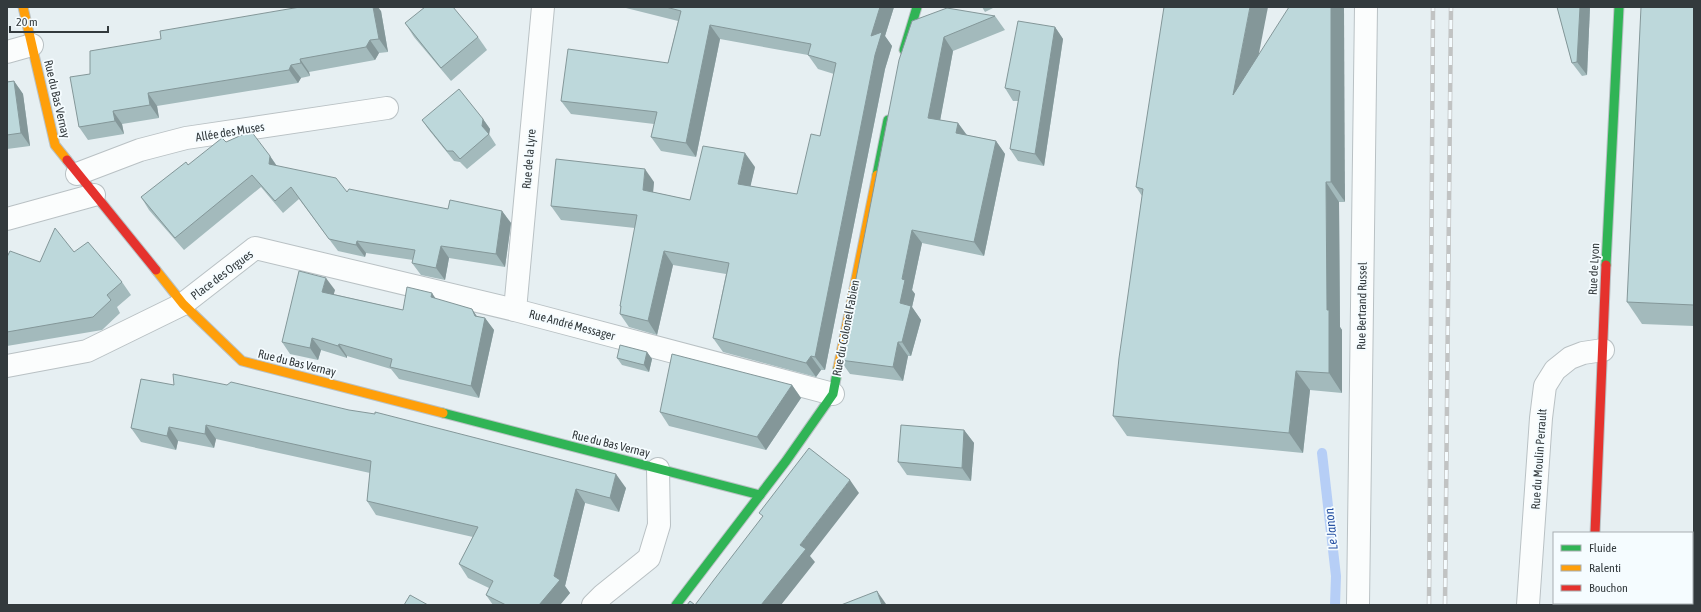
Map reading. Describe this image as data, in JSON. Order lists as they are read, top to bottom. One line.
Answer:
{"streets":{"street":["Rue du Bas Vernay","Allée des Muses","Rue de la Lyre","Rue de Lyon","Place des Orgues","Rue Bertrand Russel","Rue André Messager","Rue du Colonel Fabien","Rue du Moulin Perrault"]},"crossings":[["Rue du Bas Vernay","Allée des Muses"],["Rue du Bas Vernay","Place des Orgues"],["Rue du Bas Vernay","Rue du Colonel Fabien"],["Rue de la Lyre","Rue André Messager"],["Rue de Lyon","Rue du Moulin Perrault"],["Place des Orgues","Rue André Messager"],["Rue André Messager","Rue du Colonel Fabien"]],"water":["Le Janon"],"legend":["Fluide","Ralenti","Bouchon"],"scale_bar":"20 m"}
